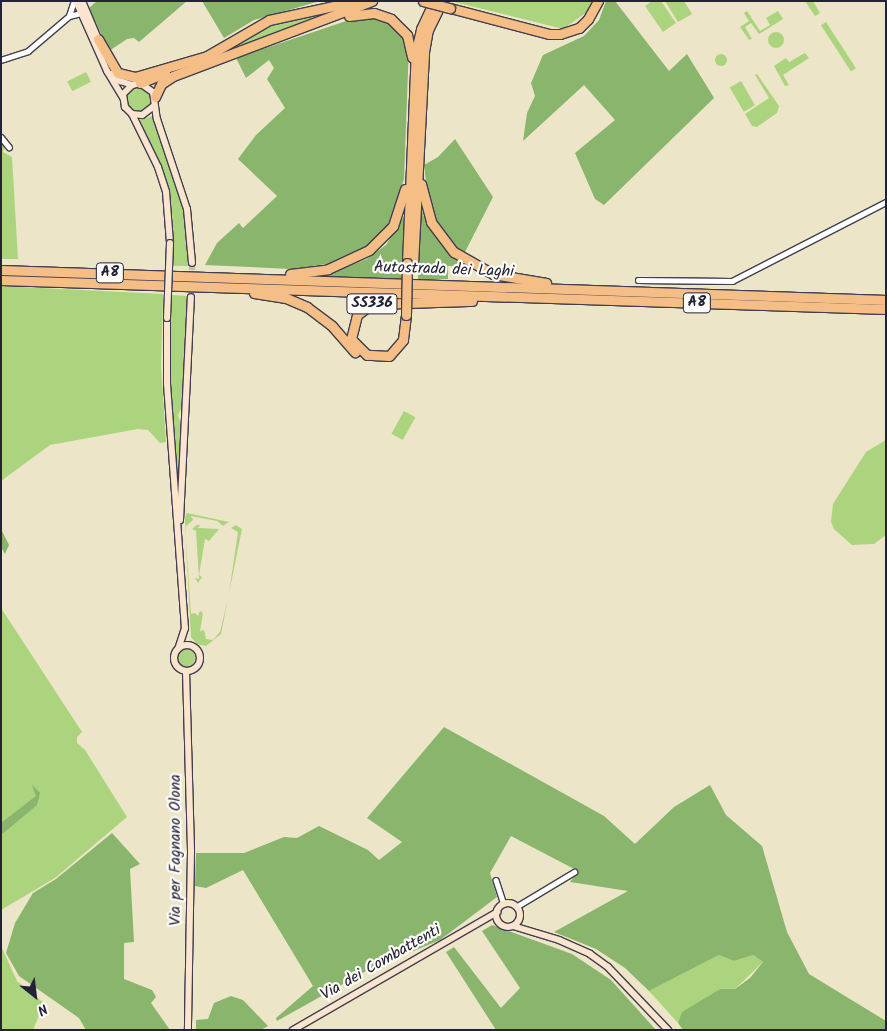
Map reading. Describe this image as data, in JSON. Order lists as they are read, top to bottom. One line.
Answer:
{"streets":{"highway":["Autostrada dei Laghi","A8","SS336"],"main road":["Via per Fagnano Olona","Via dei Combattenti"]},"crossings":[["Autostrada dei Laghi","SS336"]],"north":"bottom right"}
